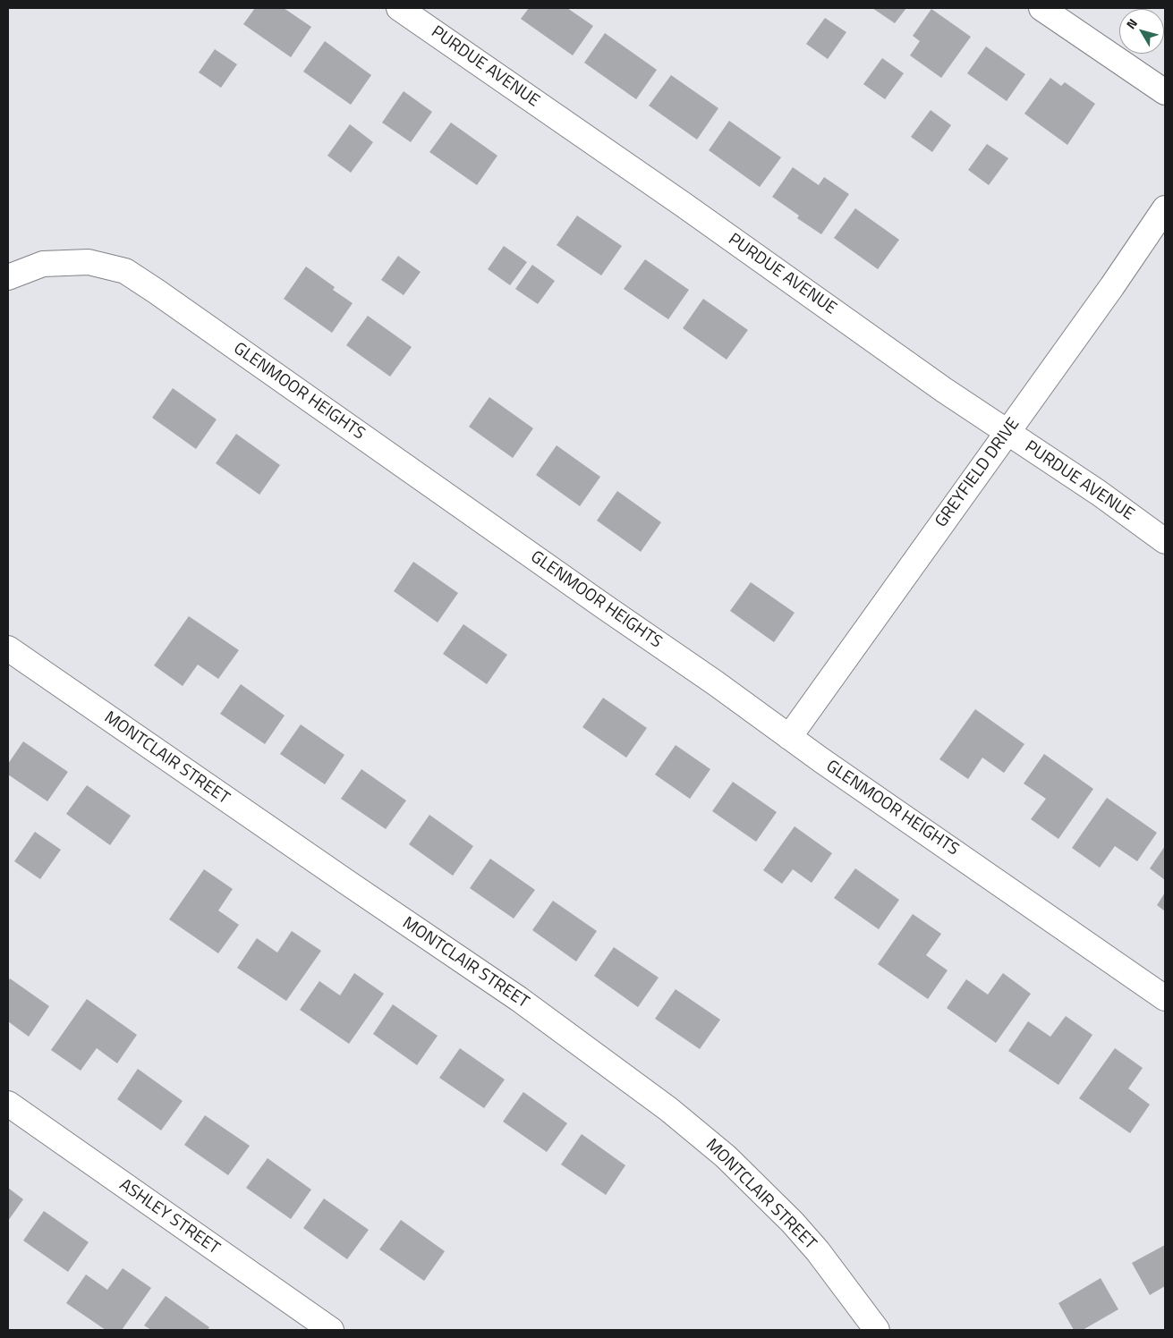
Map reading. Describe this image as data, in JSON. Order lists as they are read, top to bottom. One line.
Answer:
{"streets":{"street":["PURDUE AVENUE","GLENMOOR HEIGHTS","GREYFIELD DRIVE","MONTCLAIR STREET","ASHLEY STREET"]},"crossings":[["PURDUE AVENUE","GREYFIELD DRIVE"],["GLENMOOR HEIGHTS","GREYFIELD DRIVE"]],"north":"top left"}
